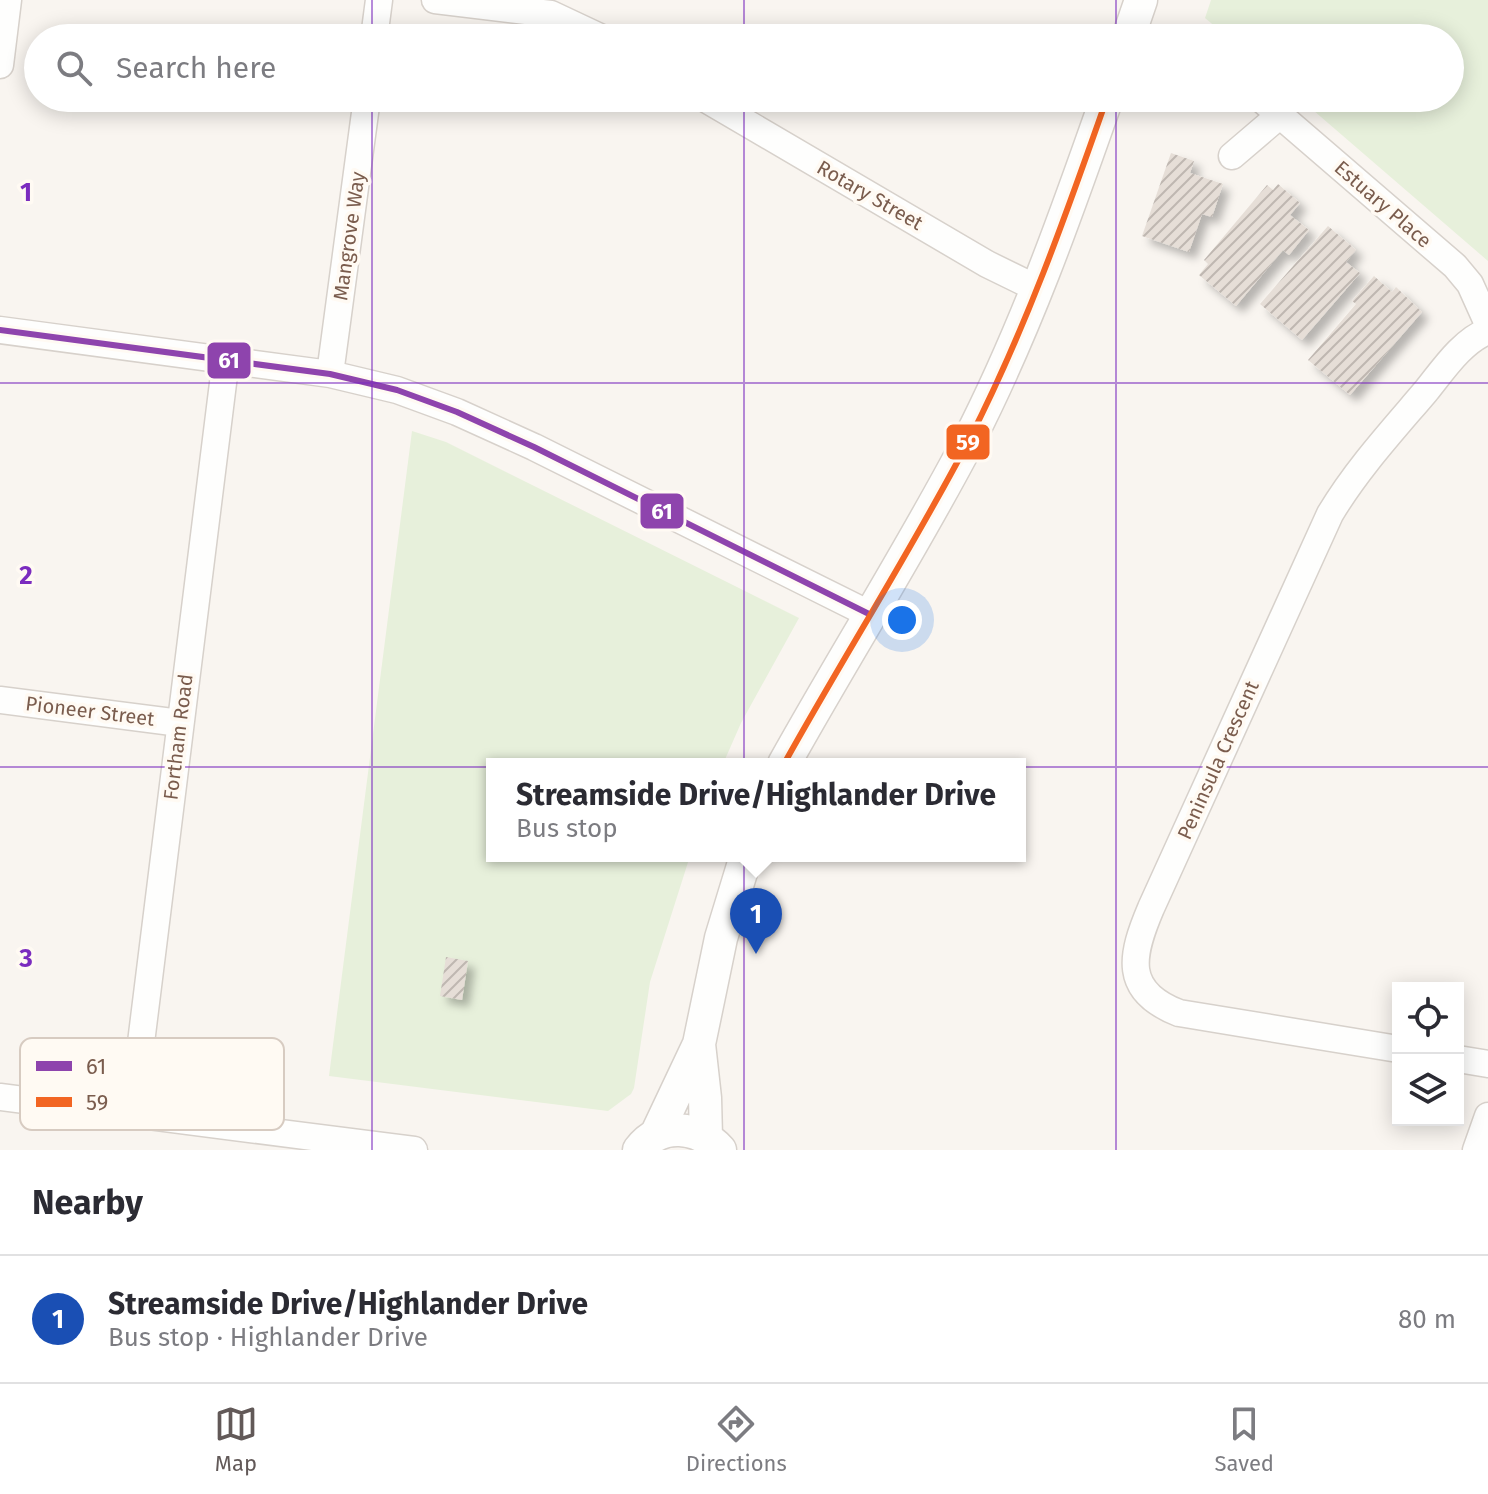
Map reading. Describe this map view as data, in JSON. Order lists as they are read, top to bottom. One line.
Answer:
{"streets":{"street":["Rotary Street","Estuary Place","Mangrove Way","Pioneer Street","Fortham Road","Peninsula Crescent"]},"crossings":[["Pioneer Street","Fortham Road"]],"lines":["transit line 59","transit line 61"],"legend":["61","59"],"page":{"search":"Search here","popup":["Streamside Drive/Highlander Drive","Bus stop"],"pins":"1","heading":"Nearby","list":[{"mark":"1","name":"Streamside Drive/Highlander Drive","note":"Bus stop · Highlander Drive","value":"80 m"}],"nav":["Map","Directions","Saved"]},"grid":{"rows":["1","2","3"]}}
